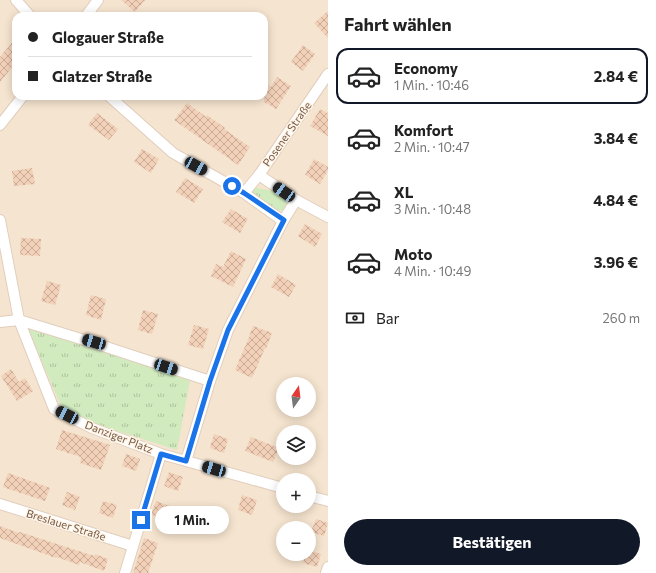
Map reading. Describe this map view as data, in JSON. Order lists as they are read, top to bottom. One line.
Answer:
{"streets":{"street":["Posener Straße","Danziger Platz","Breslauer Straße"]},"north":"top","page":{"heading":"Fahrt wählen","banner":["Glogauer Straße","Glatzer Straße"],"list":[{"name":"Economy","note":"1 Min. · 10:46","value":"2.84 €"},{"name":"Komfort","note":"2 Min. · 10:47","value":"3.84 €"},{"name":"XL","note":"3 Min. · 10:48","value":"4.84 €"},{"name":"Moto","note":"4 Min. · 10:49","value":"3.96 €"}],"pay":["Bar","260 m"],"map_buttons":["+","−"],"bubble":"1 Min.","buttons":"Bestätigen"}}
